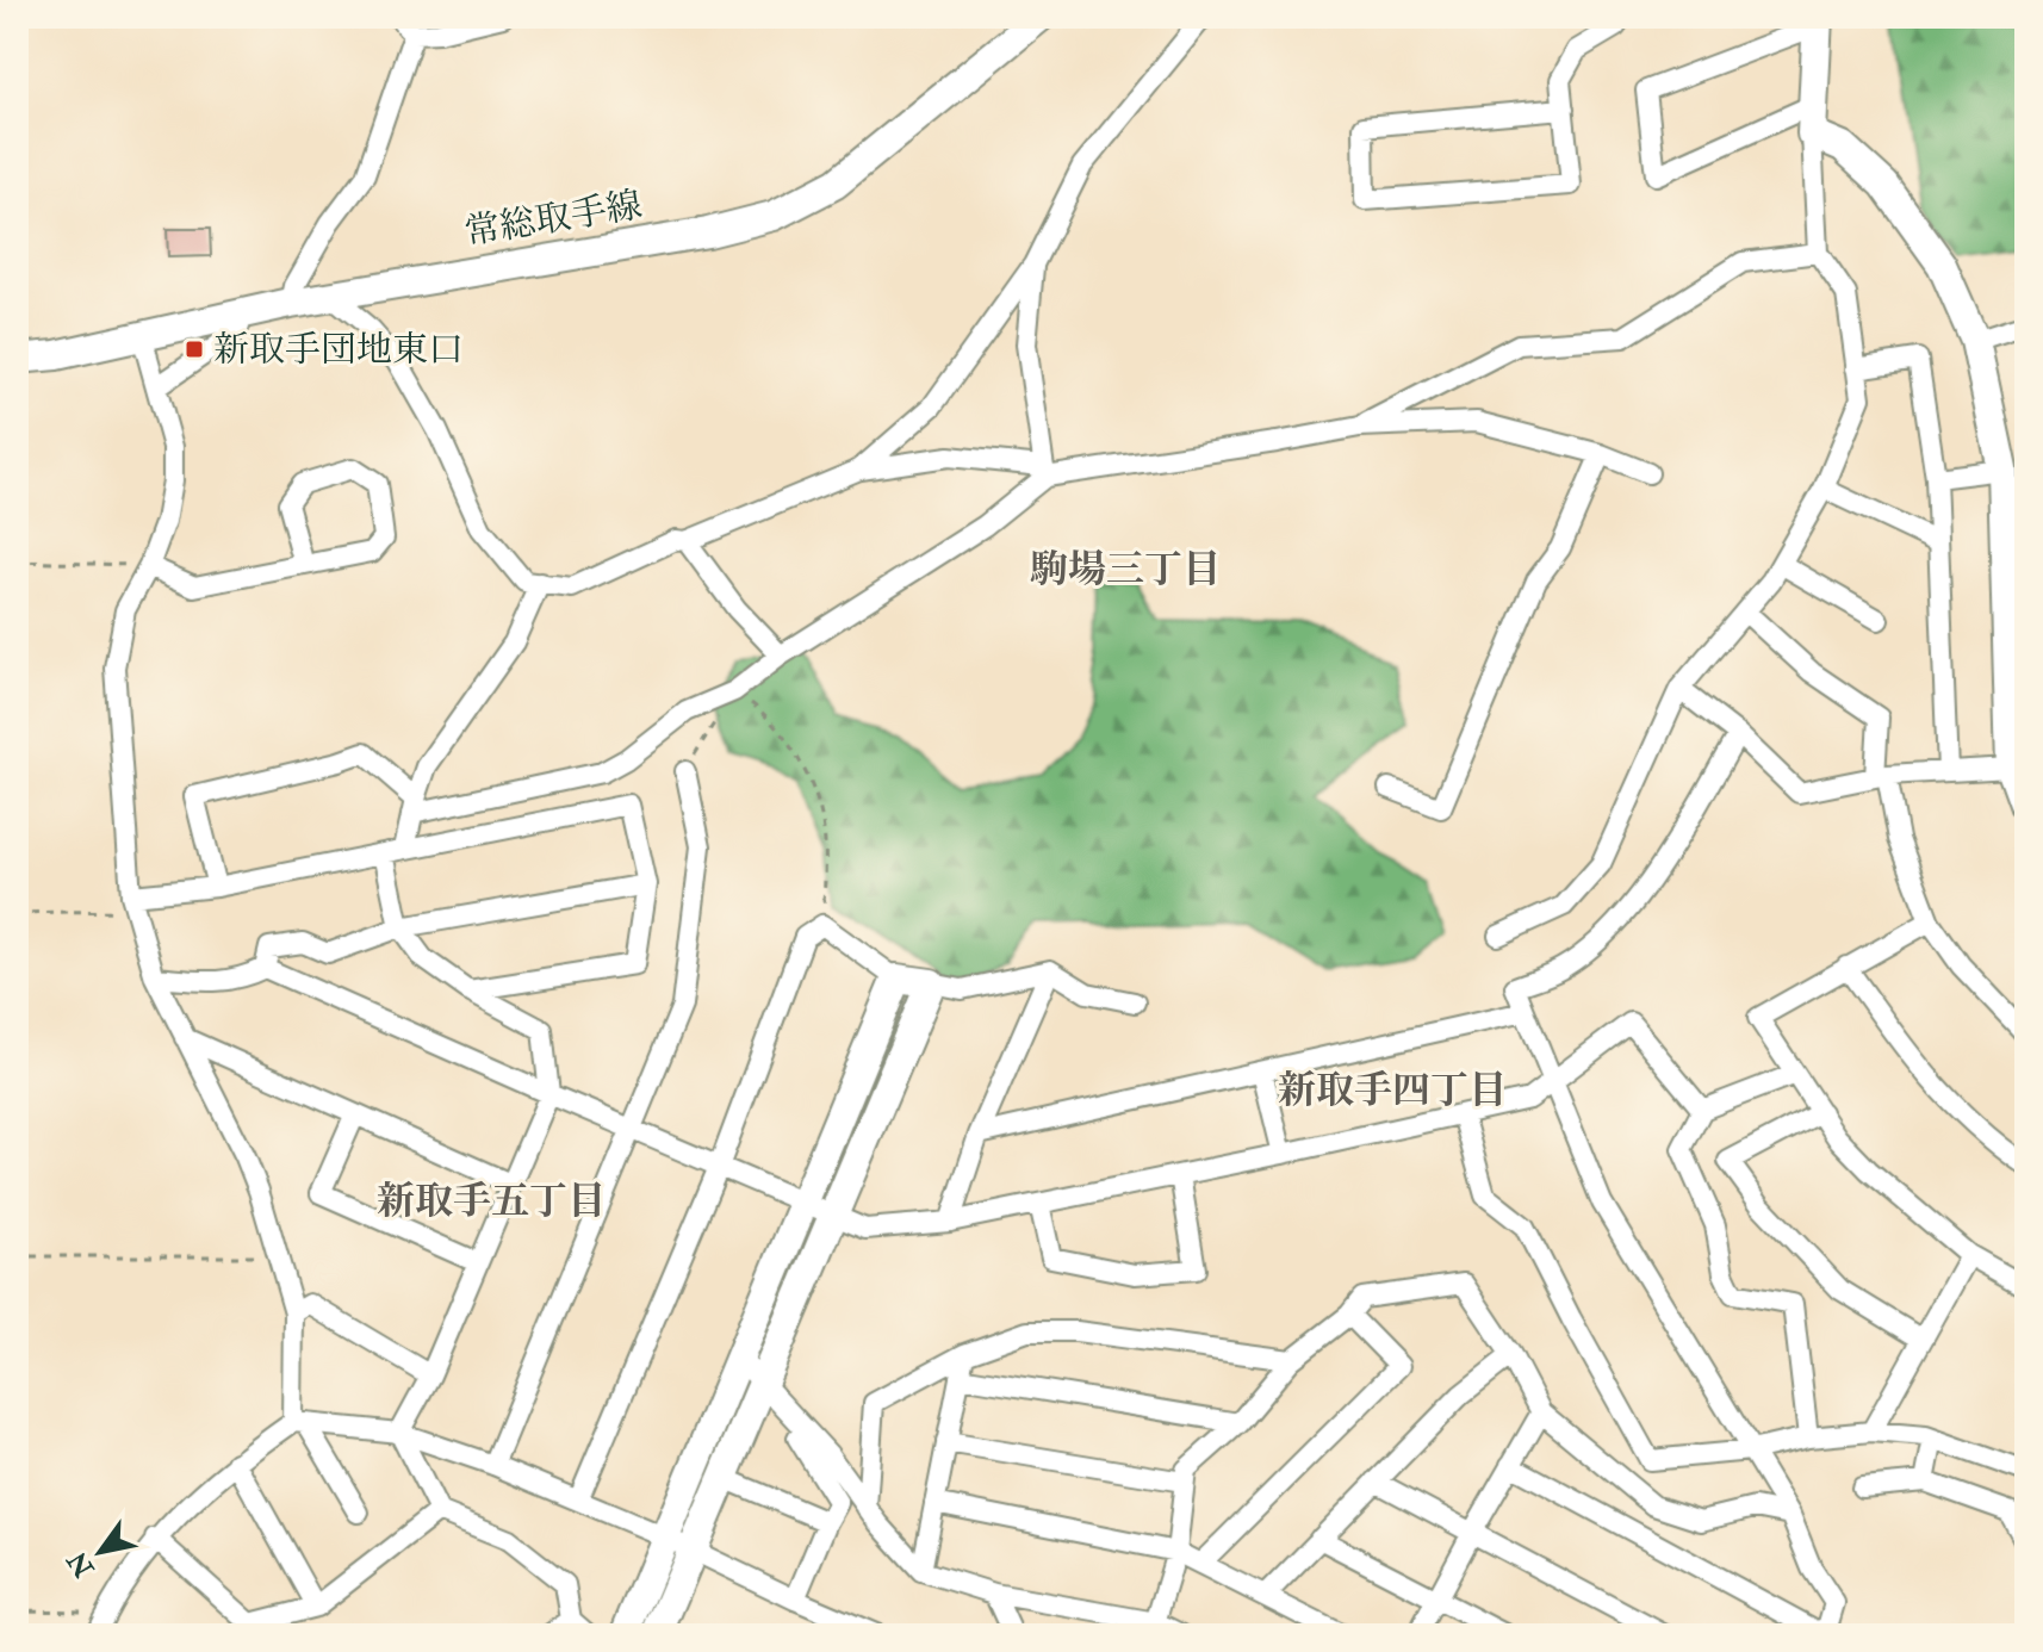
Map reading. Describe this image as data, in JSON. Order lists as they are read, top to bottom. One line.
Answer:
{"streets":{"street":["常総取手線"]},"districts":["駒場三丁目","新取手四丁目","新取手五丁目"],"places":{"transit":["新取手団地東口"]},"north":"bottom left"}
